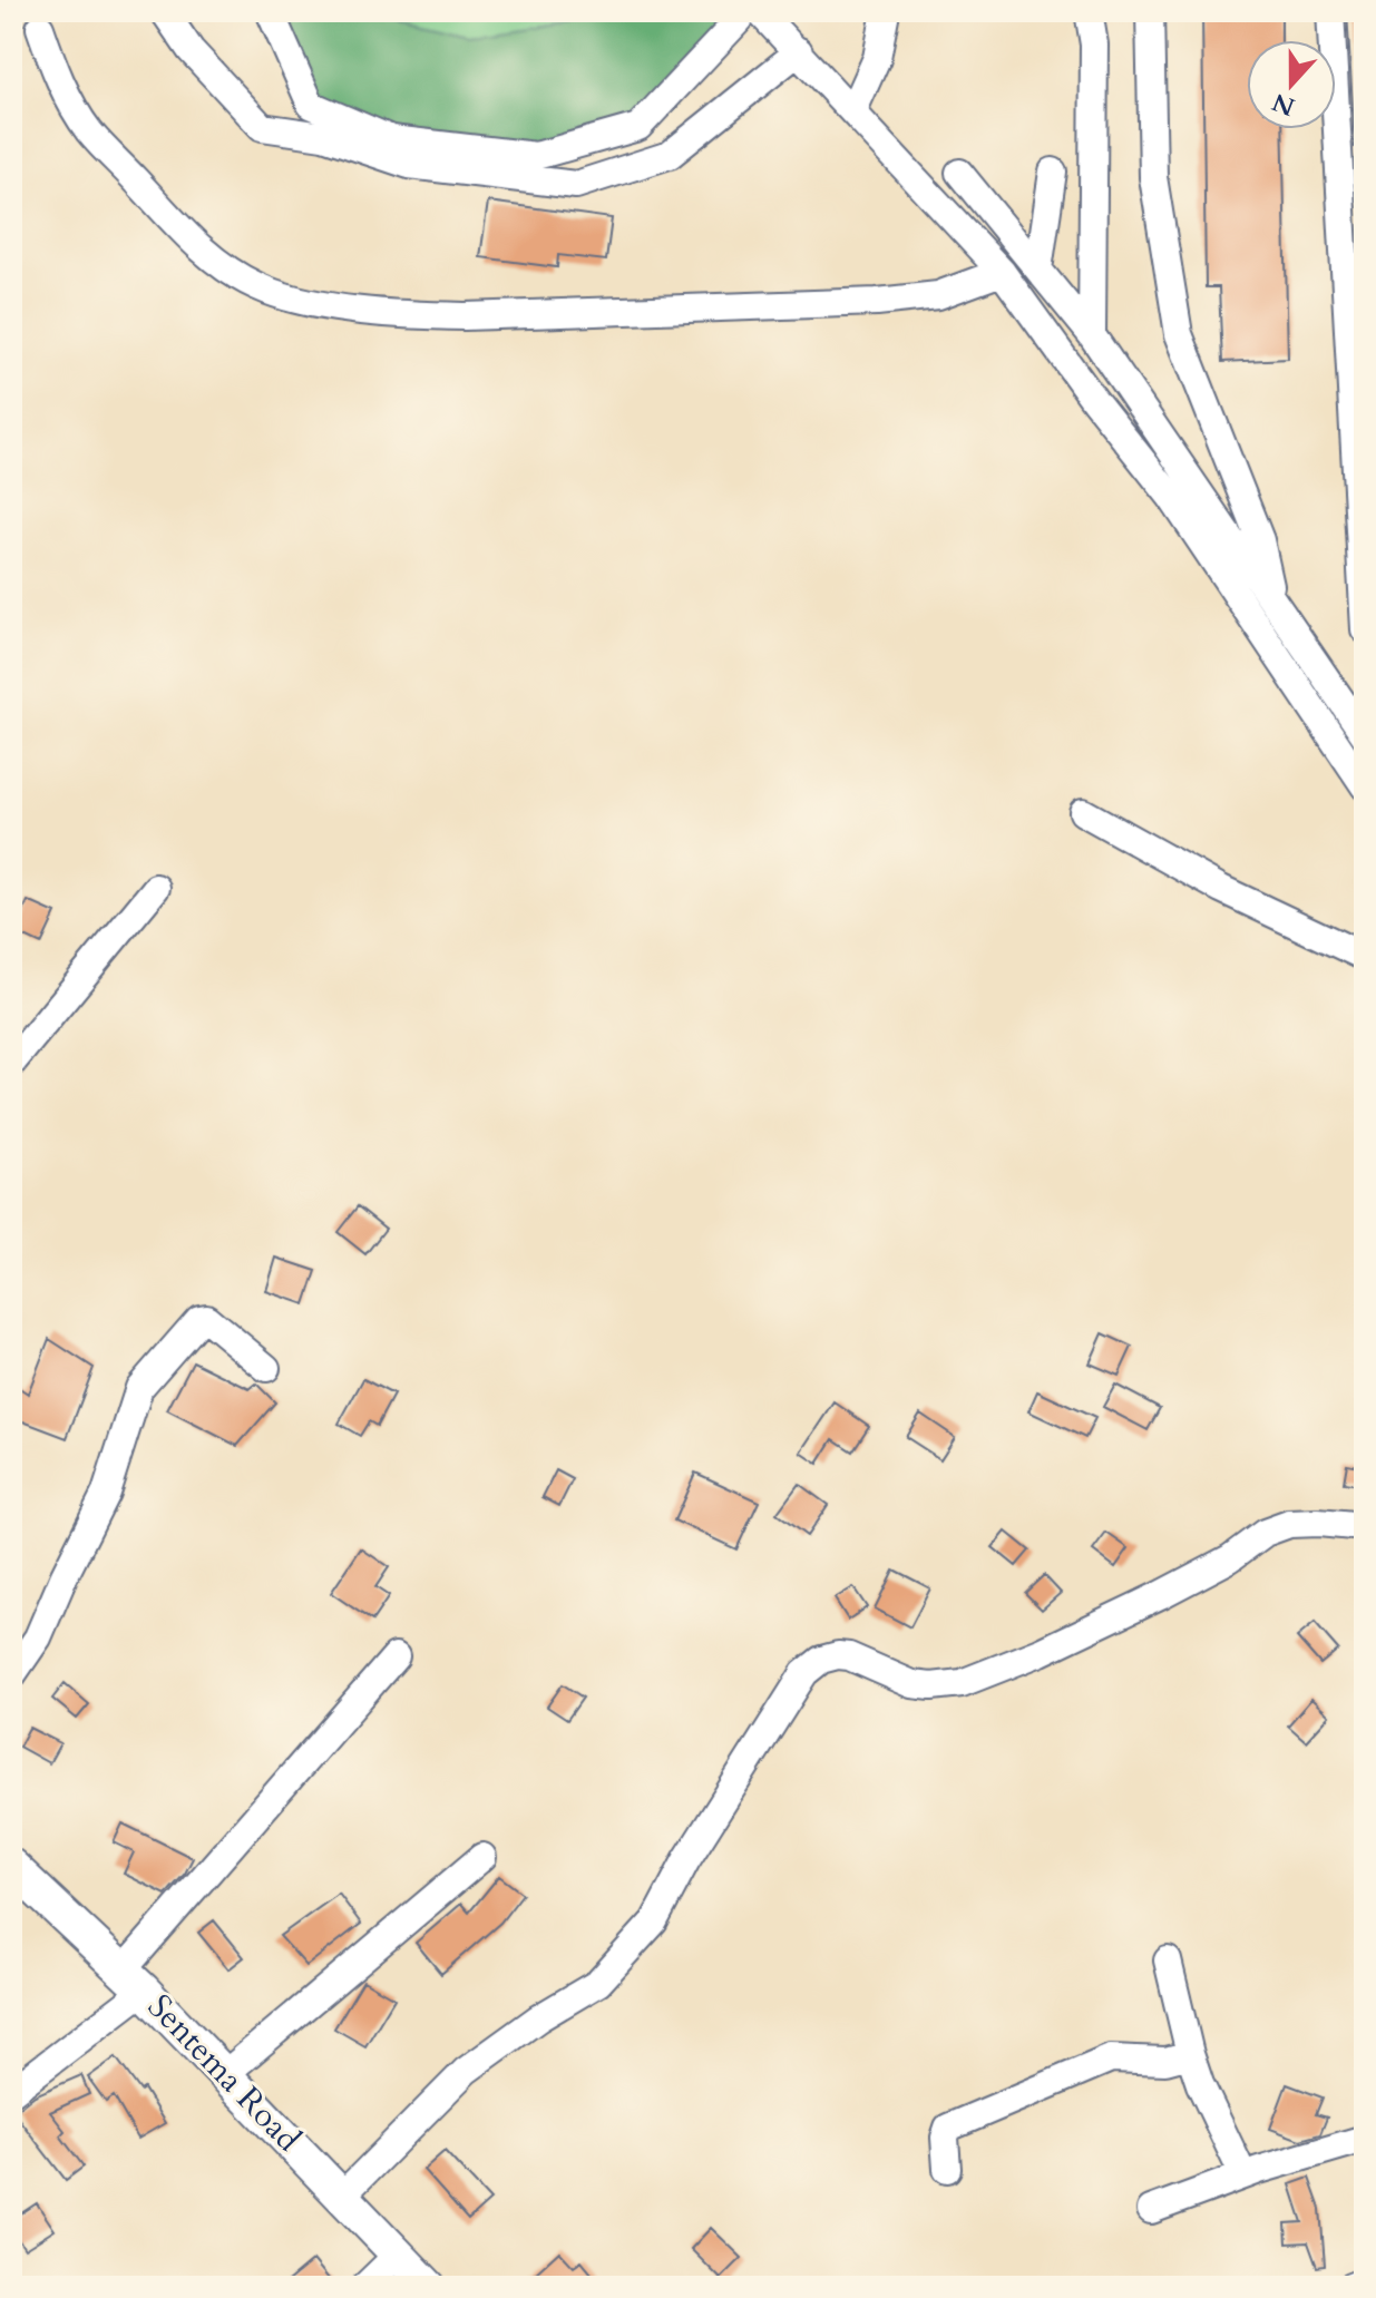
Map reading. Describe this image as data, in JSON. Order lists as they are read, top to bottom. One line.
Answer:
{"streets":{"main road":["Sentema Road"]},"north":"bottom"}
